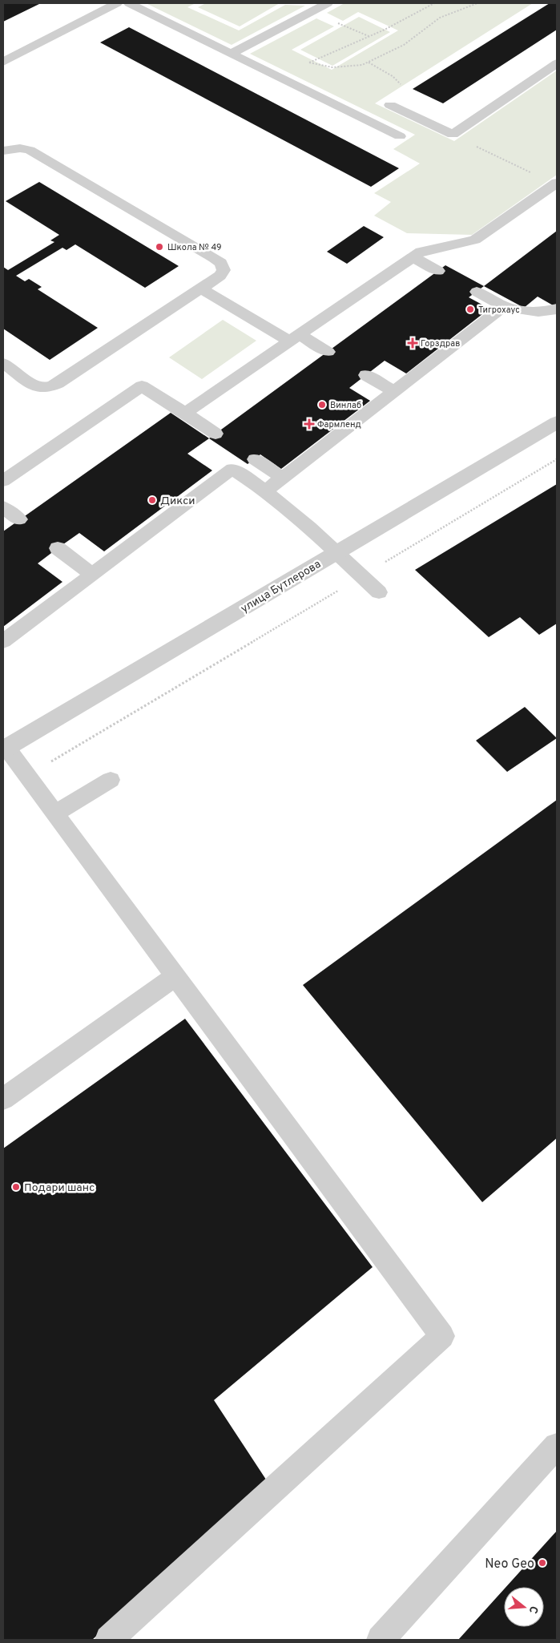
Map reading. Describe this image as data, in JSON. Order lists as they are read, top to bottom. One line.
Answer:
{"streets":{"street":["улица Бутлерова"]},"places":{"other":["Школа № 49","Тигрохаус","Винлаб","Дикси","Подари шанс","Neo Geo"],"health":["Горздрав","Фармленд"]},"north":"right"}
